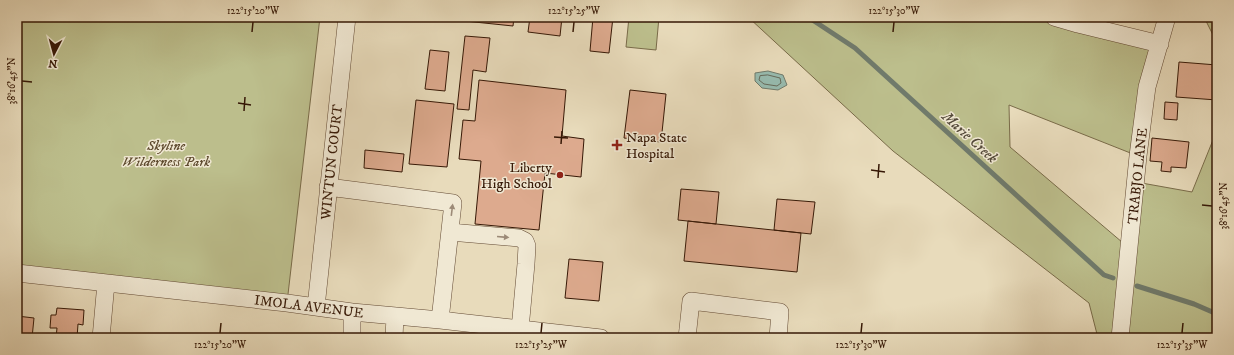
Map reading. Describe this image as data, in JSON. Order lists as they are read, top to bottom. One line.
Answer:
{"streets":{"street":["WINTUN COURT","TRABJO LANE","IMOLA AVENUE"]},"crossings":[["WINTUN COURT","IMOLA AVENUE"]],"water":["Marie Creek"],"parks":["Skyline Wilderness Park"],"places":{"health":["Napa State Hospital"],"other":["Liberty High School"]},"north":"bottom","coordinates":["122°15'20\"W","122°15'25\"W","122°15'30\"W","38°16'45\"N","122°15'35\"W"]}
